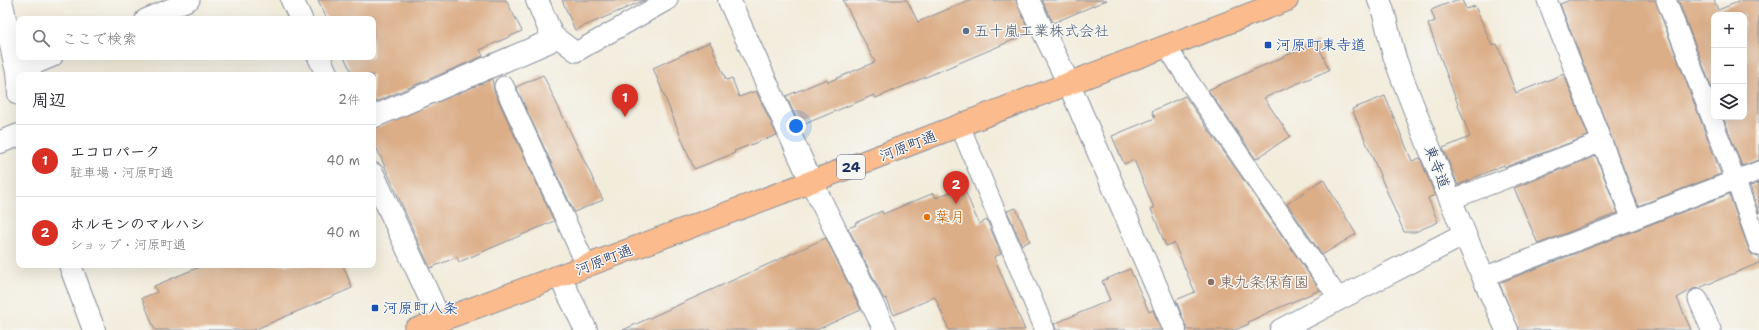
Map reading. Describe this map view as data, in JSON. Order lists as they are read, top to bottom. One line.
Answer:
{"streets":{"highway":["河原町通","24"],"street":["東寺道"]},"places":{"other":["五十嵐工業株式会社","葉月","東九条保育園"],"transit":["河原町東寺道","河原町八条"]},"page":{"map_buttons":["+","−"],"search":"ここで検索","heading":["周辺","2件"],"pins":["1","2"],"list":[{"mark":"1","name":"エコロパーク","note":"駐車場 · 河原町通","value":"40 m"},{"mark":"2","name":"ホルモンのマルハシ","note":"ショップ · 河原町通","value":"40 m"}]}}
